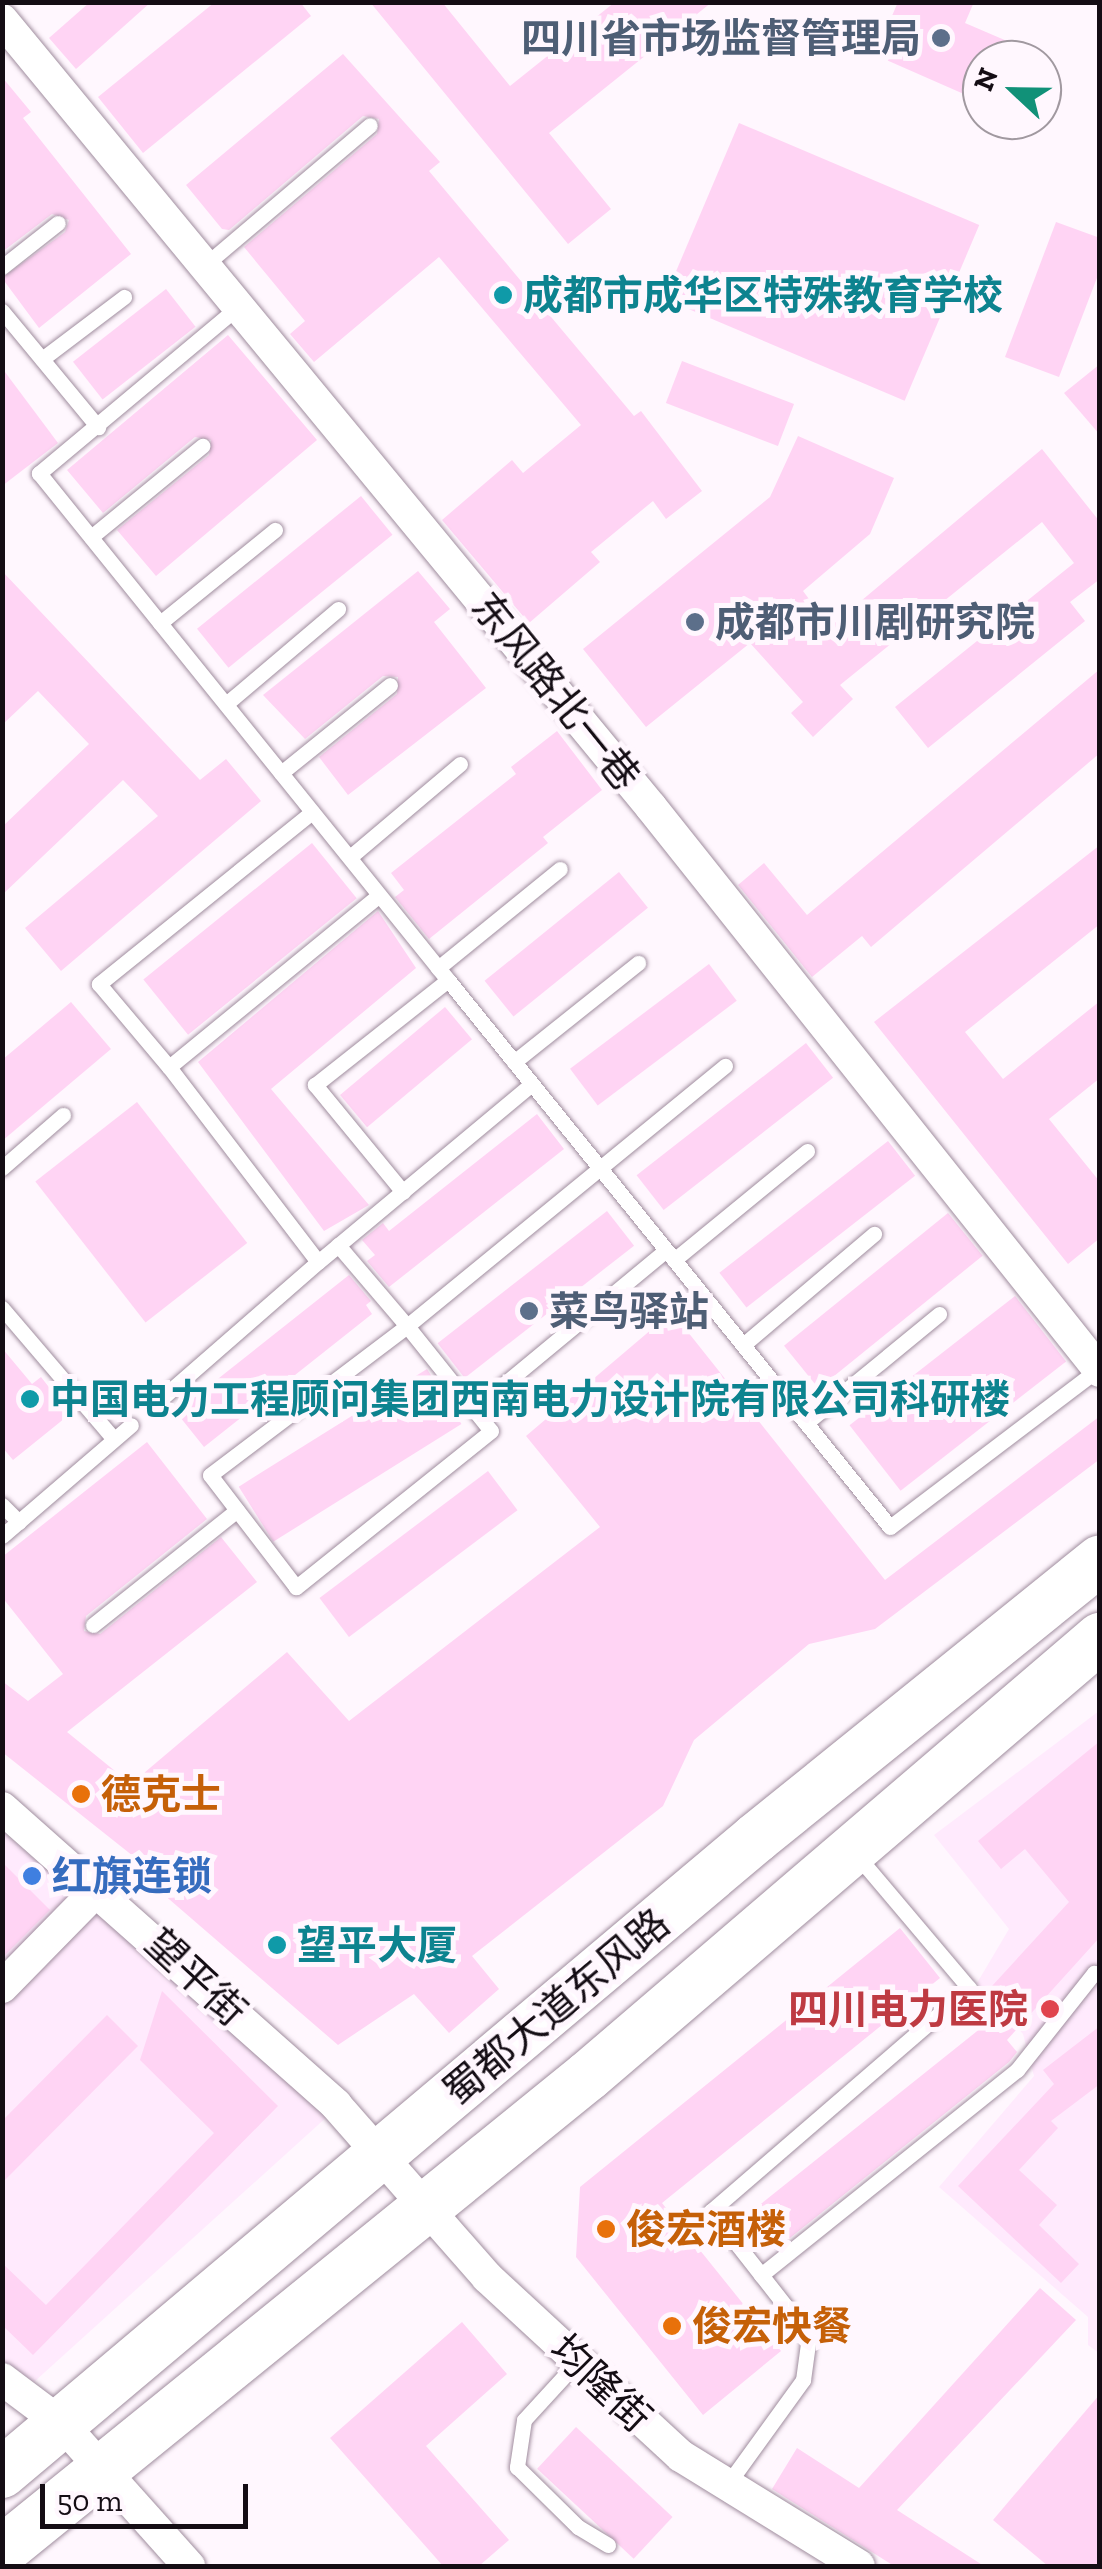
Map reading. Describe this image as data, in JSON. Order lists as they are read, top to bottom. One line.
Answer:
{"streets":{"main road":["蜀都大道东风路"],"street":["东风路北一巷","望平街","均隆街"]},"crossings":[["望平街","蜀都大道东风路"],["望平街","均隆街"],["蜀都大道东风路","均隆街"]],"places":["四川省市场监督管理局","成都市成华区特殊教育学校","成都市川剧研究院","菜鸟驿站","中国电力工程顾问集团西南电力设计院有限公司科研楼","德克士","红旗连锁","望平大厦","四川电力医院","俊宏酒楼","俊宏快餐"],"scale_bar":"50 m","north":"left"}
